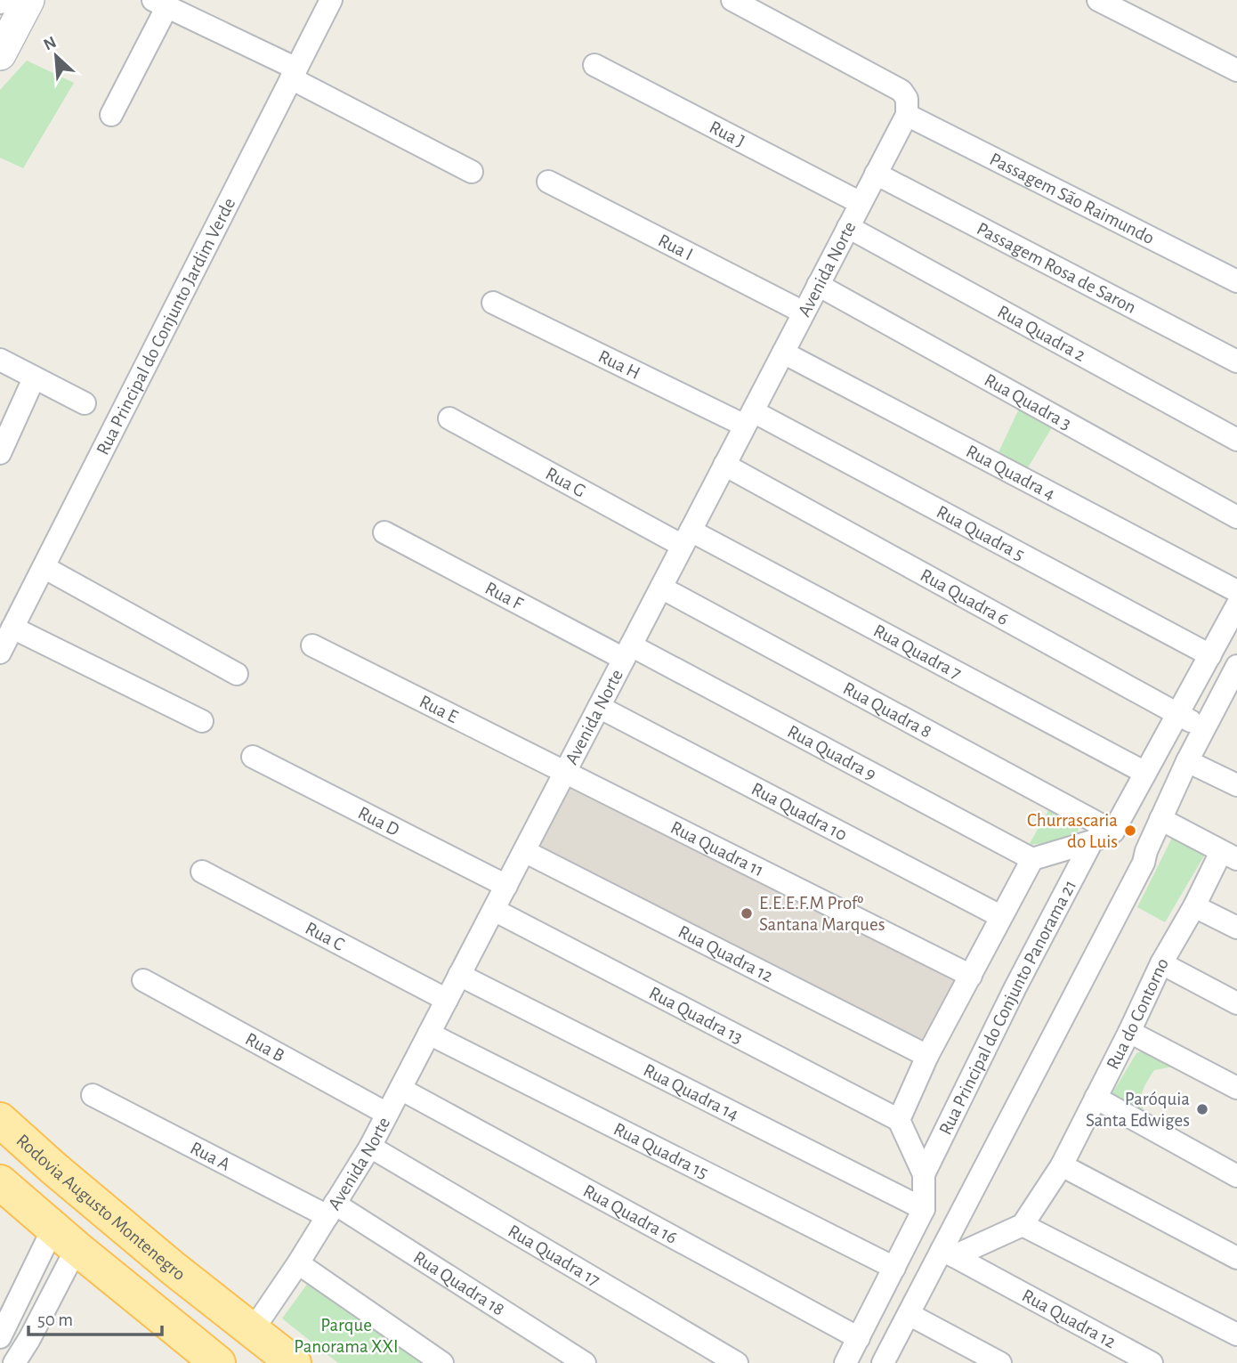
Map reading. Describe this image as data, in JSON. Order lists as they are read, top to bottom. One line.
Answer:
{"streets":{"main road":["Rodovia Augusto Montenegro"],"street":["Rua J","Passagem São Raimundo","Rua I","Passagem Rosa de Saron","Avenida Norte","Rua Principal do Conjunto Jardim Verde","Rua Quadra 2","Rua H","Rua Quadra 3","Rua Quadra 4","Rua G","Rua Quadra 5","Rua F","Rua Quadra 6","Rua Quadra 7","Rua E","Rua Quadra 8","Rua Quadra 9","Rua Quadra 10","Rua D","Rua Quadra 11","Rua C","Rua Quadra 12","Rua Principal do Conjunto Panorama 21","Rua do Contorno","Rua Quadra 13","Rua B","Rua Quadra 14","Rua Quadra 15","Rua A","Rua Quadra 16","Rua Quadra 17","Rua Quadra 18"]},"crossings":[["Rua J","Avenida Norte"],["Passagem São Raimundo","Avenida Norte"],["Rua I","Avenida Norte"],["Passagem Rosa de Saron","Avenida Norte"],["Avenida Norte","Rua Quadra 2"],["Avenida Norte","Rua H"],["Avenida Norte","Rua Quadra 3"],["Avenida Norte","Rua Quadra 4"],["Avenida Norte","Rua G"],["Avenida Norte","Rua Quadra 5"],["Avenida Norte","Rua F"],["Avenida Norte","Rua Quadra 6"],["Avenida Norte","Rua Quadra 7"],["Avenida Norte","Rua E"],["Avenida Norte","Rua Quadra 8"],["Avenida Norte","Rua Quadra 9"],["Avenida Norte","Rua Quadra 10"],["Avenida Norte","Rua D"],["Avenida Norte","Rua Quadra 11"],["Avenida Norte","Rua C"],["Avenida Norte","Rua Quadra 12"],["Avenida Norte","Rua Quadra 13"],["Avenida Norte","Rua B"],["Avenida Norte","Rua Quadra 14"],["Avenida Norte","Rua Quadra 15"],["Avenida Norte","Rua A"],["Avenida Norte","Rodovia Augusto Montenegro"],["Avenida Norte","Rua Quadra 16"],["Avenida Norte","Rua Quadra 17"],["Avenida Norte","Rua Quadra 18"],["Rua H","Rua Quadra 5"],["Rua G","Rua Quadra 7"],["Rua F","Rua Quadra 9"],["Rua E","Rua Quadra 11"],["Rua Principal do Conjunto Panorama 21","Rua Quadra 14"],["Rua Principal do Conjunto Panorama 21","Rua Quadra 15"],["Rua Principal do Conjunto Panorama 21","Rua Quadra 16"],["Rua A","Rua Quadra 18"]],"parks":["Parque Panorama XXI"],"places":["Churrascaria do Luis","E.E.E.F.M Profº Santana Marques","Paróquia Santa Edwiges"],"scale_bar":"50 m","north":"top left"}
